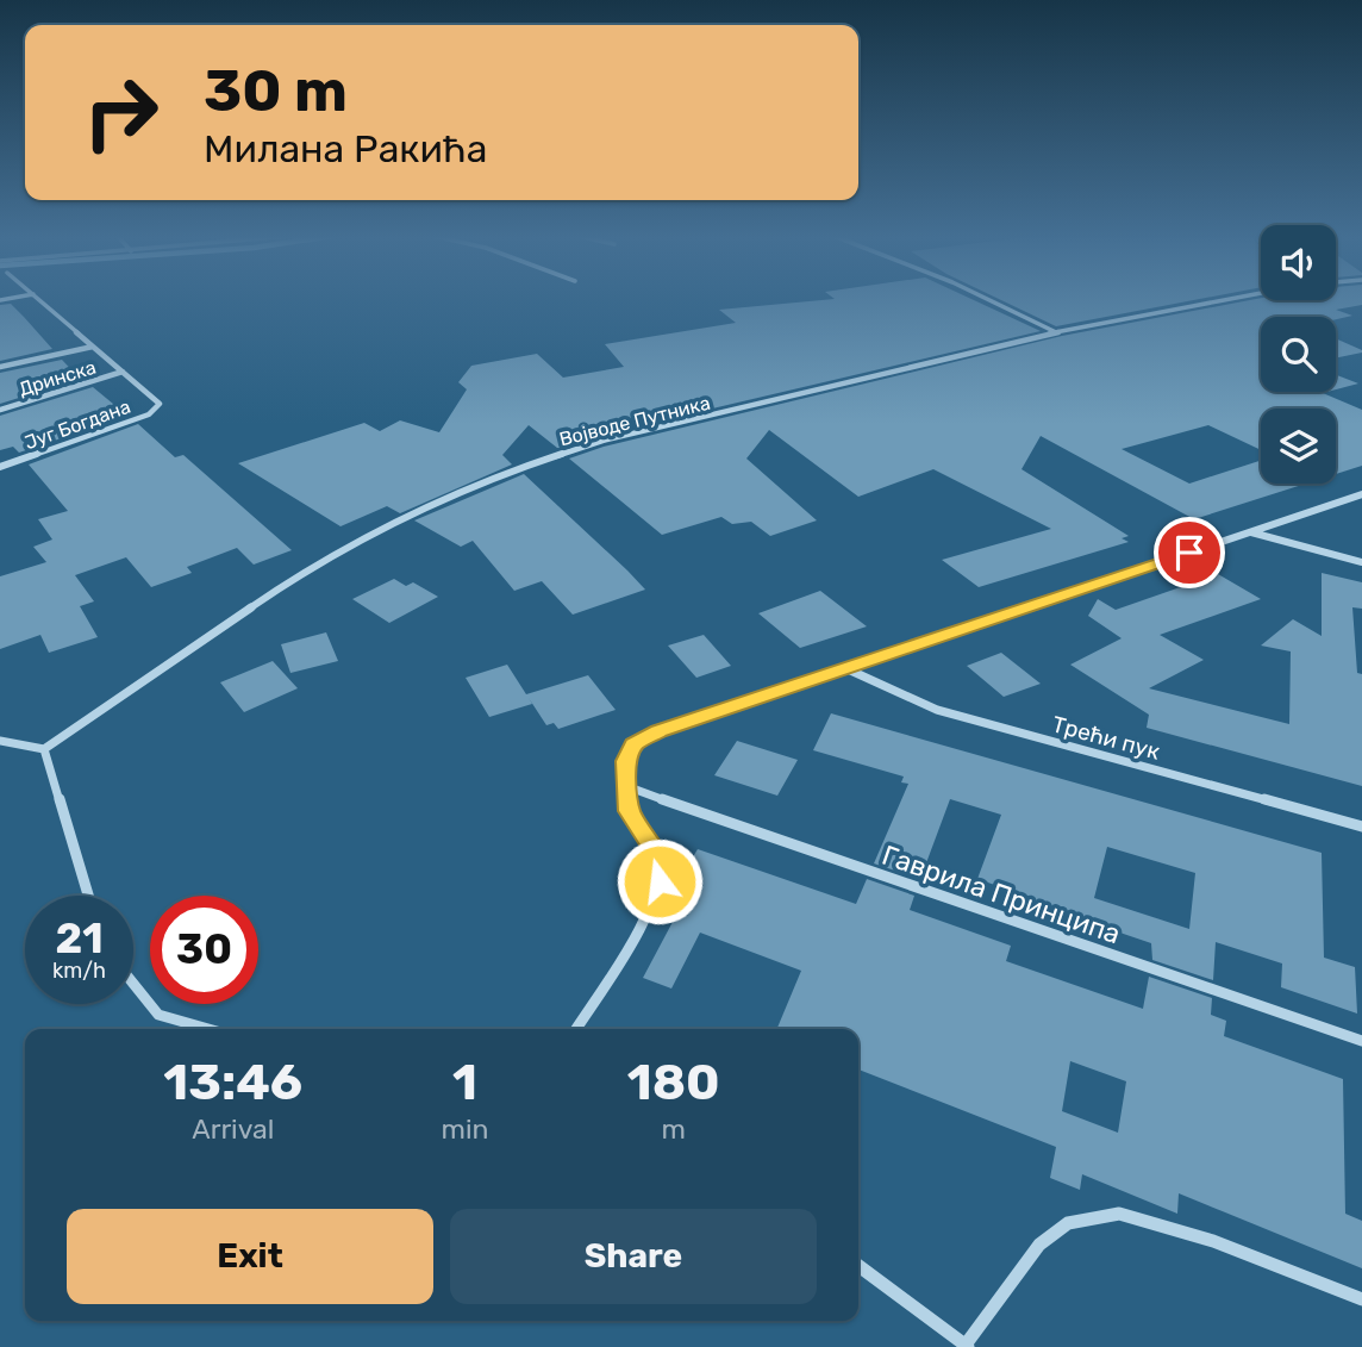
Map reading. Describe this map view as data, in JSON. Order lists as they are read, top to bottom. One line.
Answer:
{"streets":{"street":["Дринска","Војводе Путника","Југ Богдана","Трећи пук","Гаврила Принципа"]},"crossings":[["Дринска","Југ Богдана"]],"page":{"turn":["30 m","Милана Ракића"],"speed":"21 km/h","limit":"30","eta":["13:46","Arrival","1","min","180","m"],"buttons":["Exit","Share"]}}
